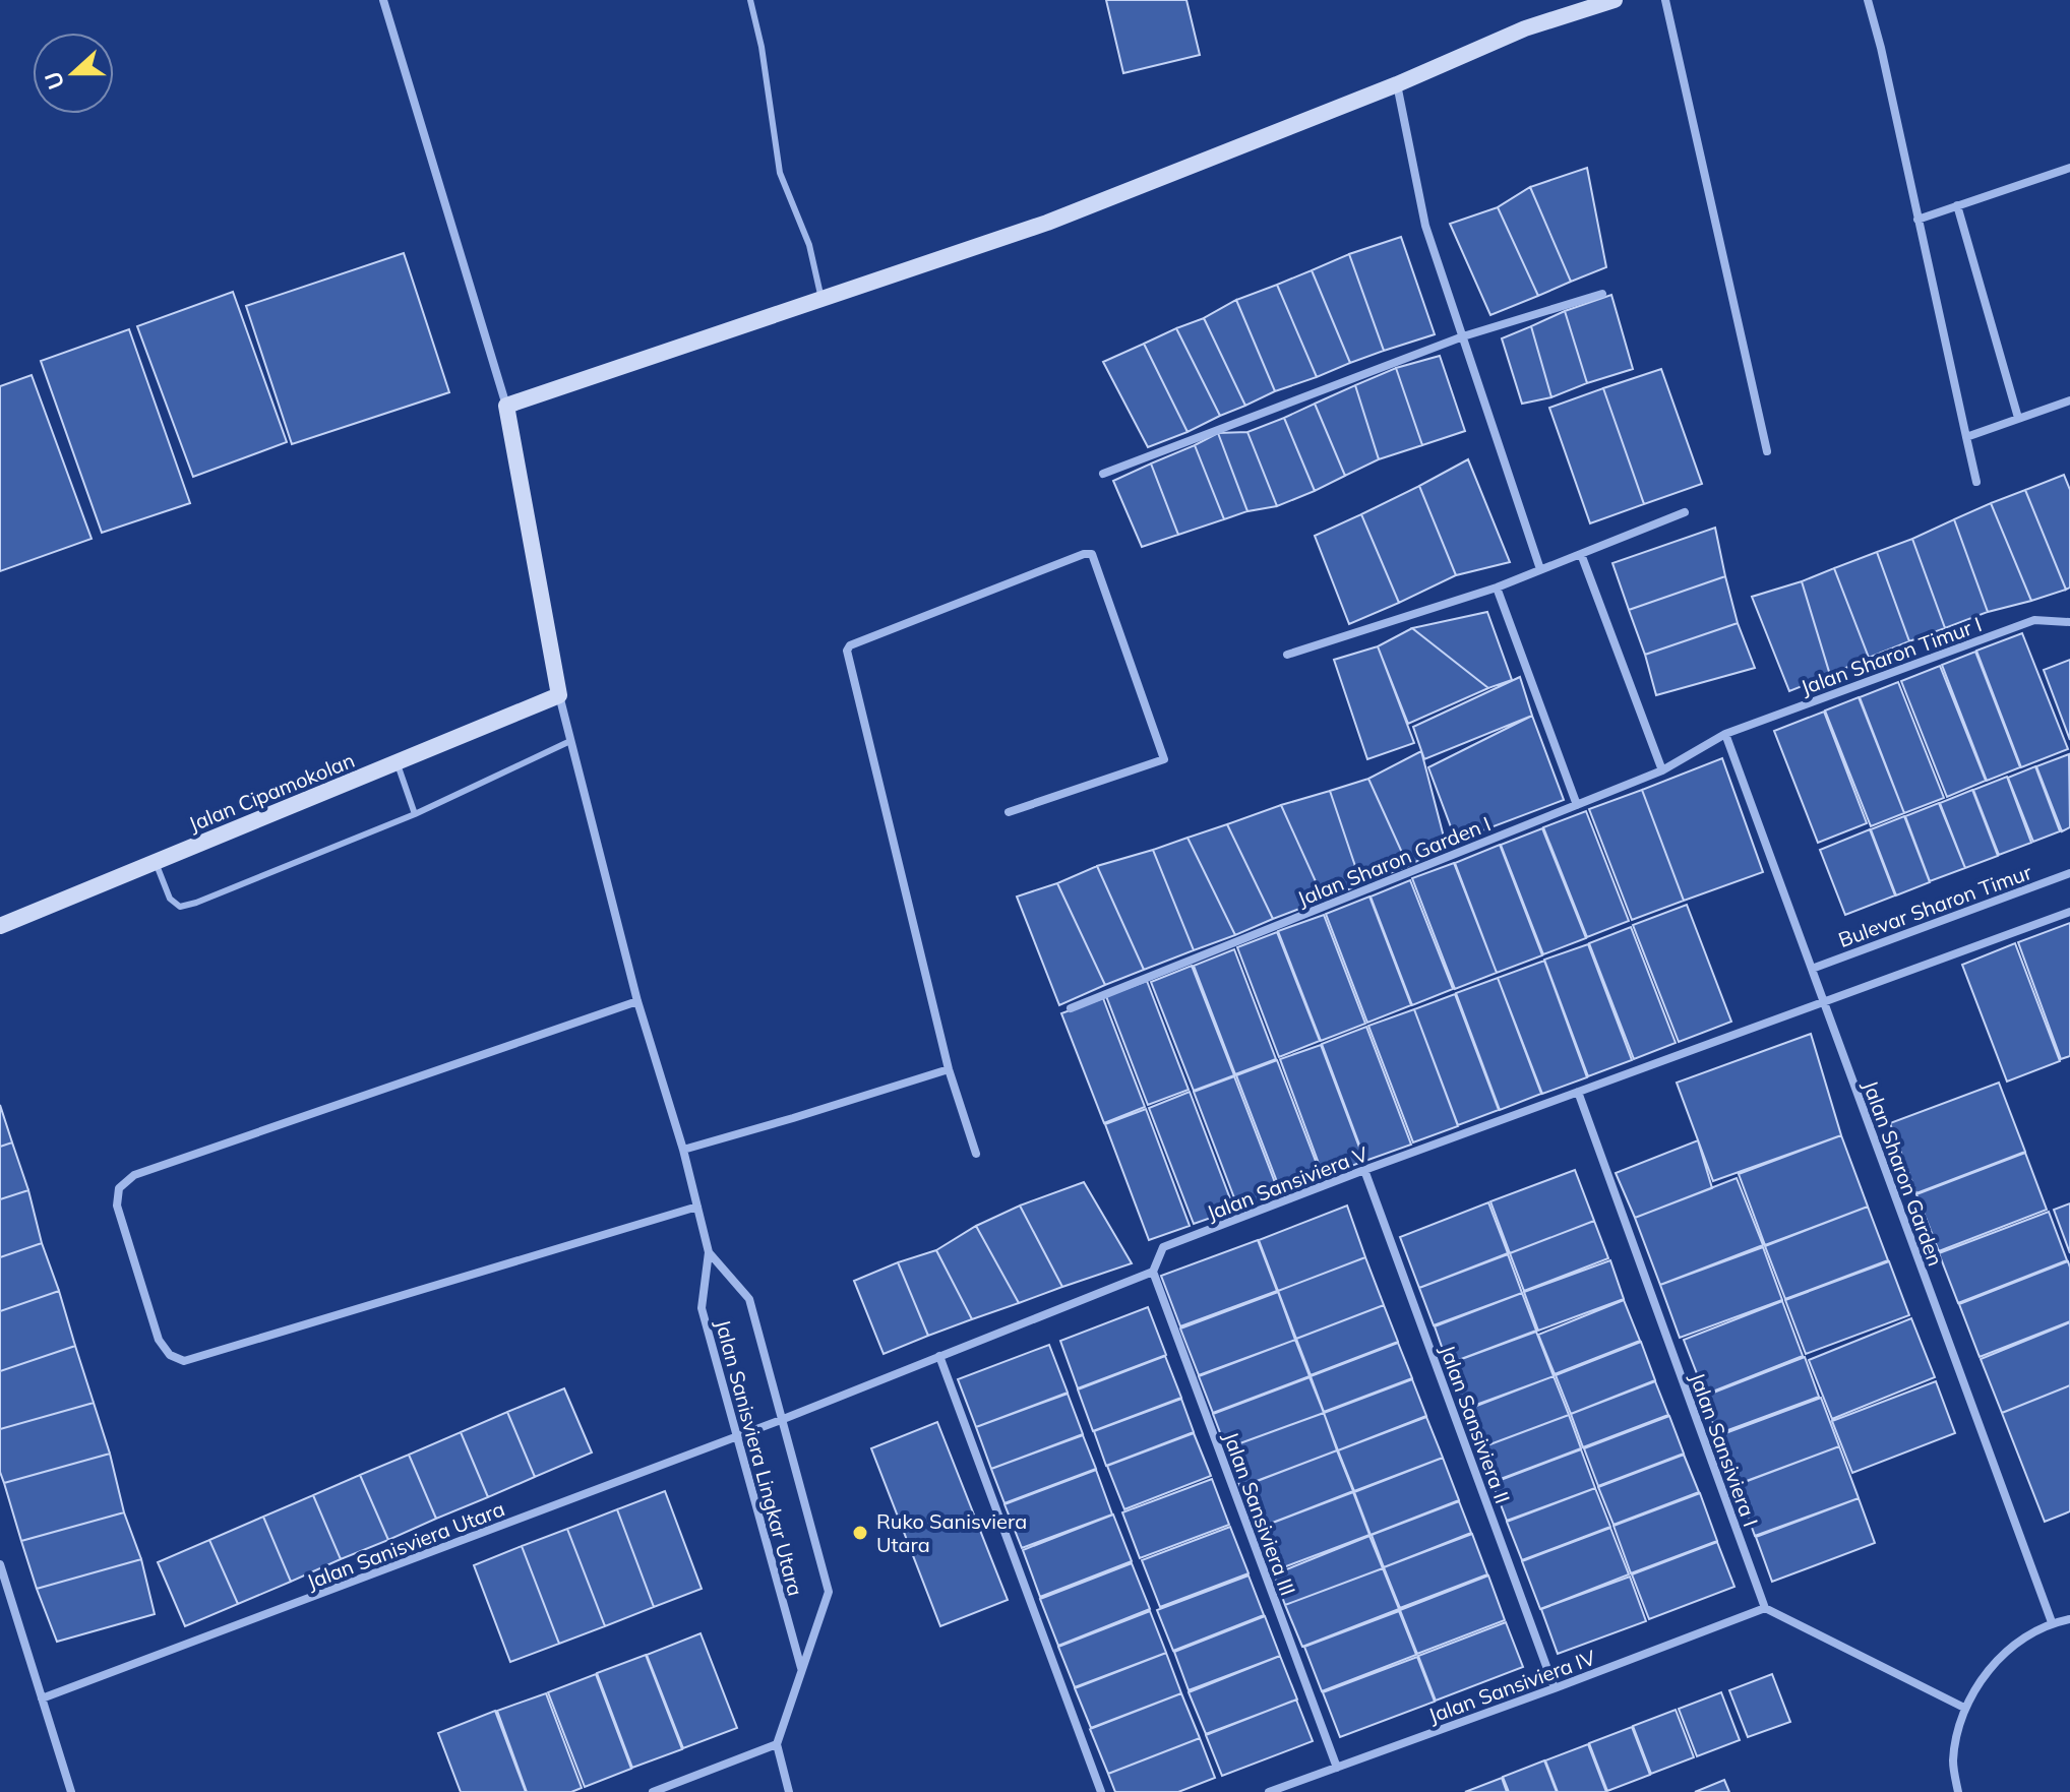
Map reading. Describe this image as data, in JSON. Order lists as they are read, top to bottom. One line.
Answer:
{"streets":{"street":["Jalan Sharon Timur I","Jalan Cipamokolan","Jalan Sharon Garden I","Bulevar Sharon Timur","Jalan Sharon Garden","Jalan Sansiviera V","Jalan Sansiviera II","Jalan Sansiviera I","Jalan Sanisviera Lingkar Utara","Jalan Sansiviera III","Jalan Sanisviera Utara","Jalan Sansiviera IV"]},"crossings":[["Jalan Sharon Timur I","Jalan Sharon Garden I"],["Jalan Sharon Timur I","Jalan Sharon Garden"],["Jalan Cipamokolan","Jalan Sanisviera Lingkar Utara"],["Jalan Sharon Garden I","Jalan Sharon Garden"],["Bulevar Sharon Timur","Jalan Sharon Garden"],["Jalan Sharon Garden","Jalan Sansiviera V"],["Jalan Sansiviera V","Jalan Sansiviera II"],["Jalan Sansiviera V","Jalan Sansiviera I"],["Jalan Sansiviera V","Jalan Sanisviera Lingkar Utara"],["Jalan Sansiviera V","Jalan Sansiviera III"],["Jalan Sansiviera V","Jalan Sanisviera Utara"],["Jalan Sansiviera II","Jalan Sansiviera IV"],["Jalan Sansiviera I","Jalan Sansiviera IV"],["Jalan Sanisviera Lingkar Utara","Jalan Sanisviera Utara"],["Jalan Sansiviera III","Jalan Sansiviera IV"]],"places":["Ruko Sanisviera Utara"],"north":"left"}
